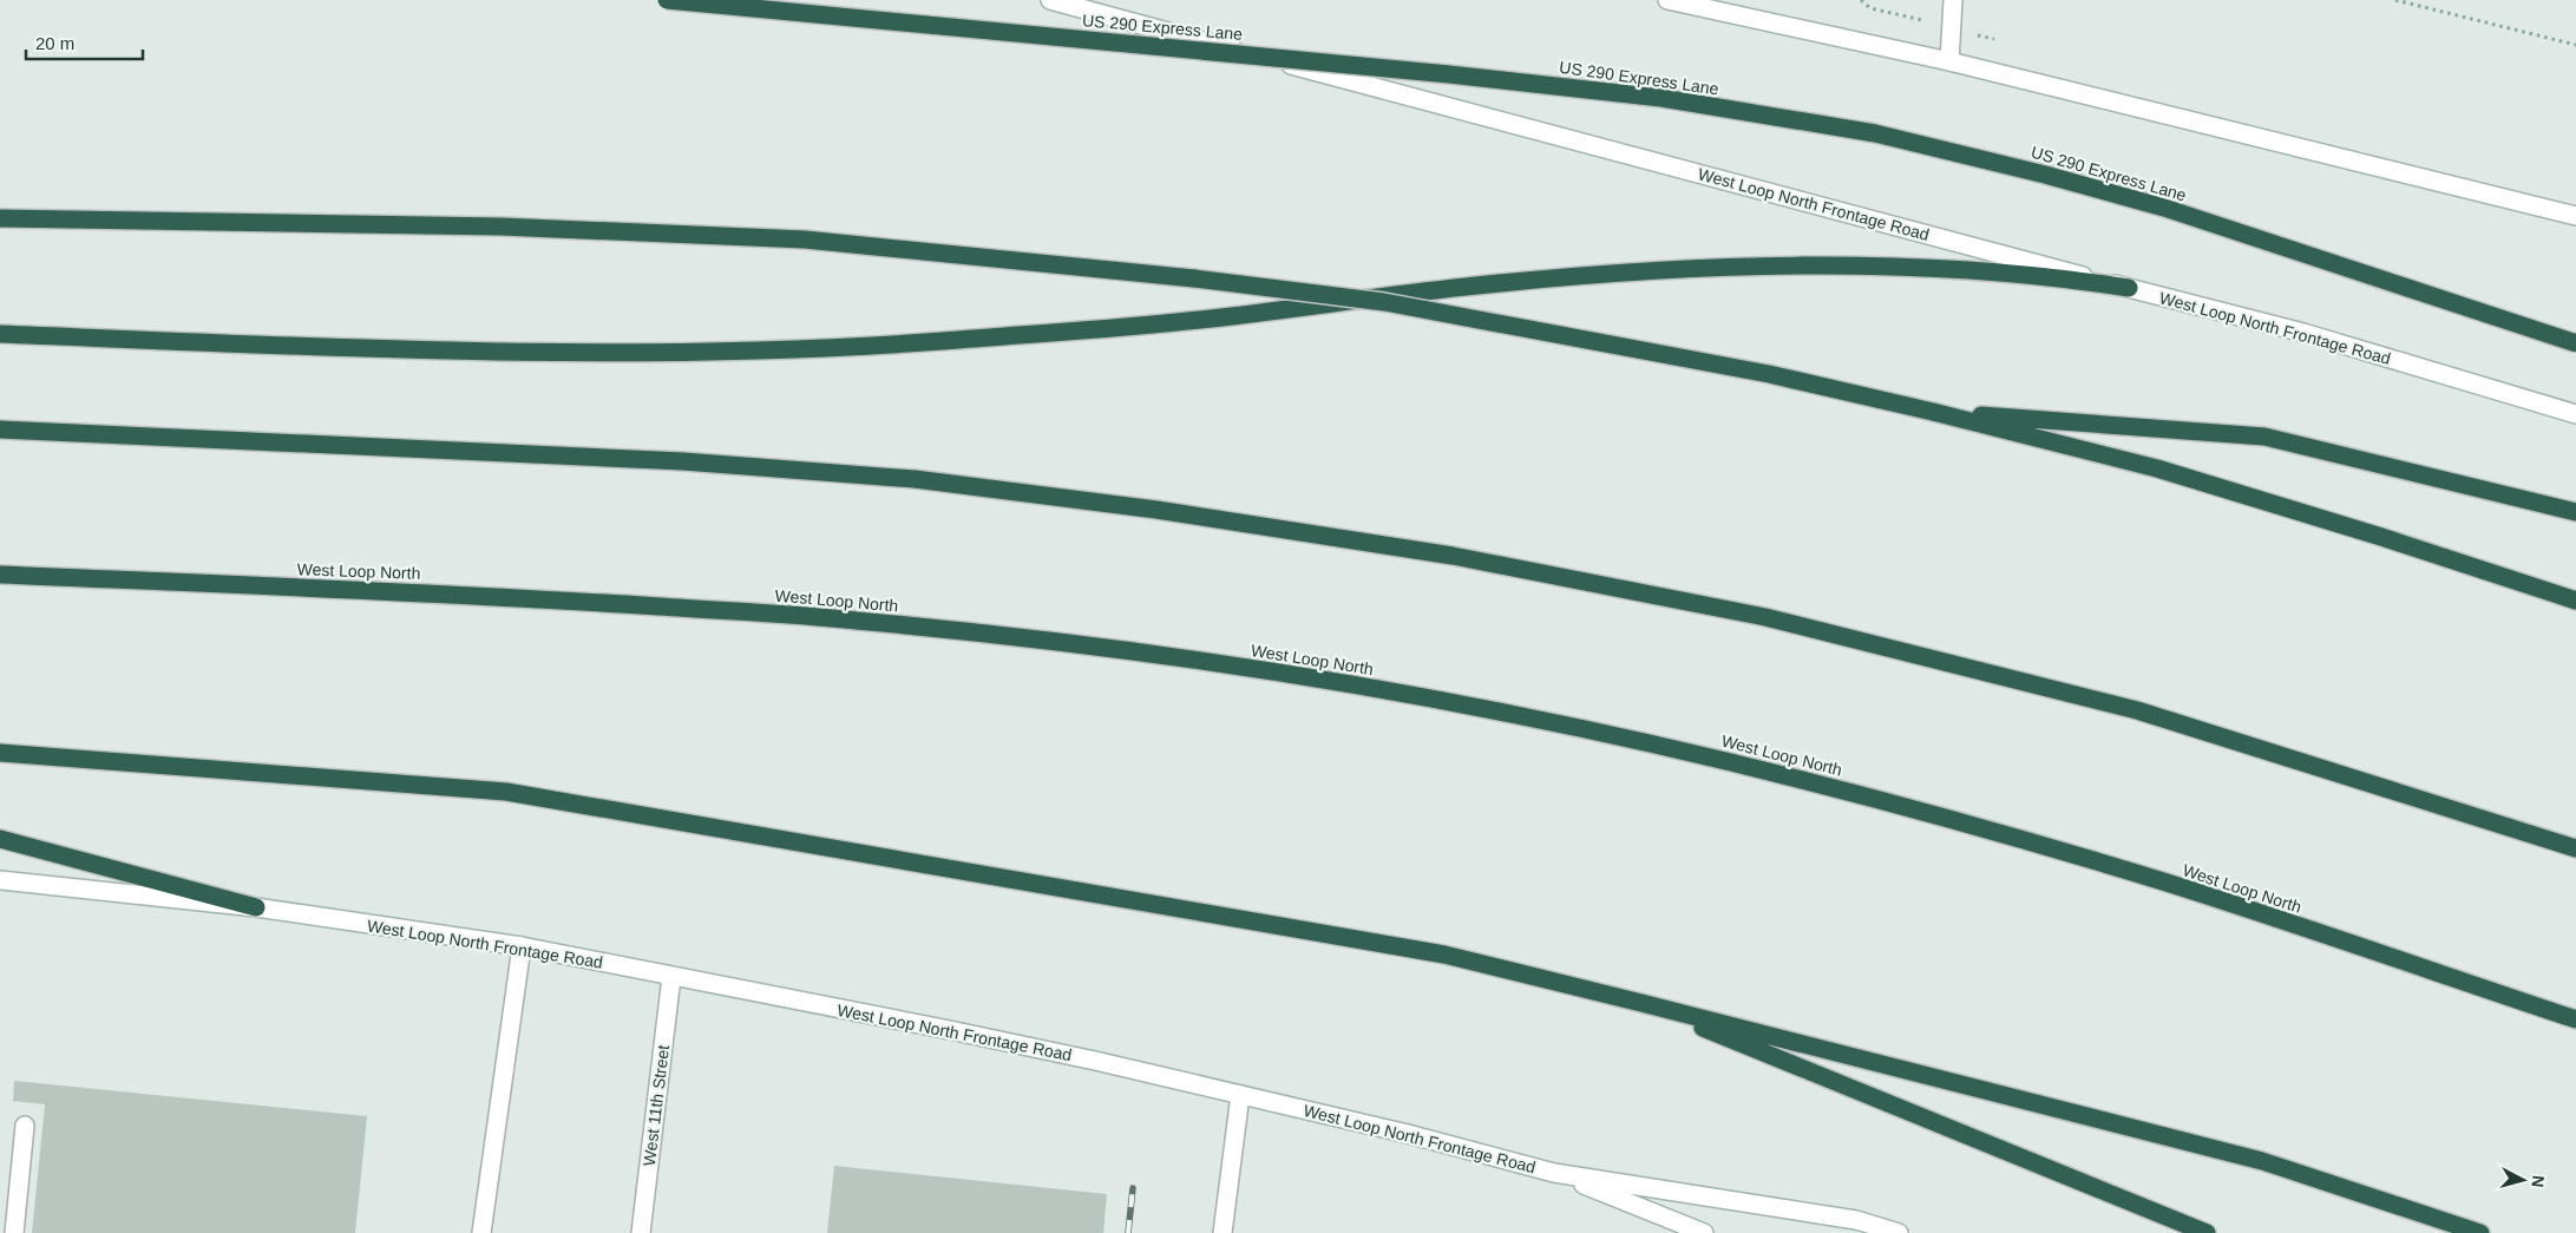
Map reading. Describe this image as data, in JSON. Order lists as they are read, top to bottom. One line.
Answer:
{"streets":{"highway":["US 290 Express Lane","West Loop North"],"main road":["West Loop North Frontage Road","West 11th Street"]},"crossings":[["West Loop North Frontage Road","West 11th Street"]],"scale_bar":"20 m","north":"right"}
